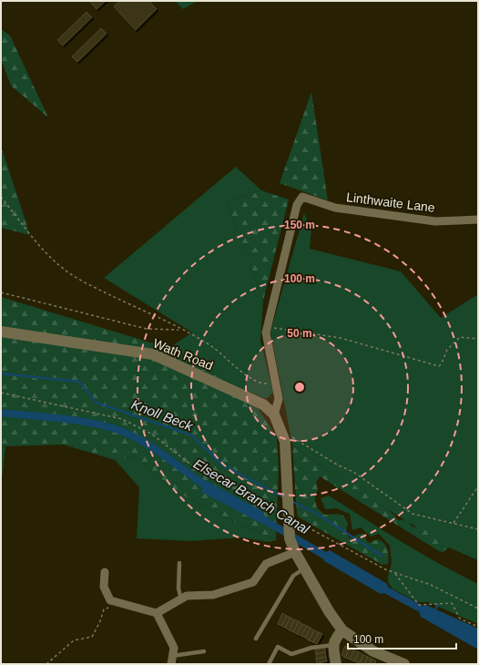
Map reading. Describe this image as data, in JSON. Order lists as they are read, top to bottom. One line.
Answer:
{"streets":{"main road":["Wath Road"],"street":["Linthwaite Lane"]},"water":["Knoll Beck","Elsecar Branch Canal"],"scale_bar":"100 m","rings":["150 m","100 m","50 m"]}
